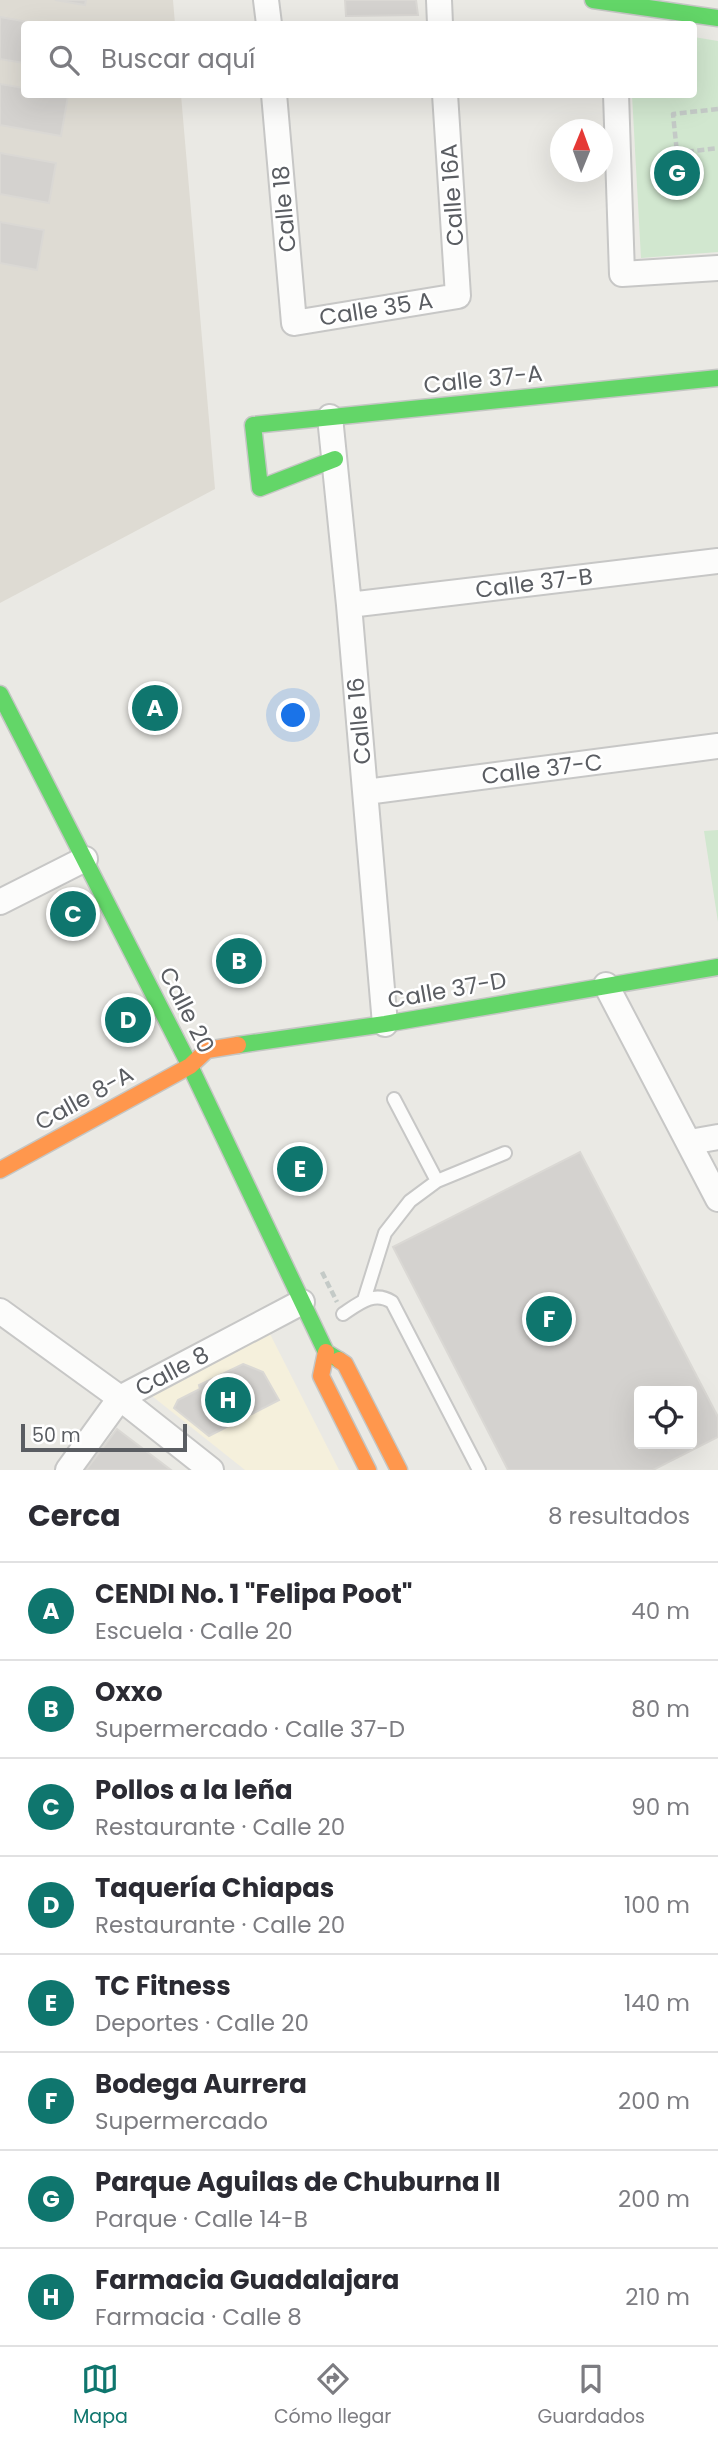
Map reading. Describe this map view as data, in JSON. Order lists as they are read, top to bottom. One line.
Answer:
{"streets":{"street":["Calle 16A","Calle 18","Calle 35 A","Calle 37-A","Calle 37-B","Calle 16","Calle 37-C","Calle 37-D","Calle 20","Calle 8-A","Calle 8"]},"crossings":[["Calle 16A","Calle 35 A"],["Calle 18","Calle 35 A"],["Calle 37-A","Calle 16"],["Calle 37-B","Calle 16"],["Calle 16","Calle 37-C"],["Calle 16","Calle 37-D"],["Calle 37-D","Calle 20"],["Calle 37-D","Calle 8-A"],["Calle 20","Calle 8-A"],["Calle 20","Calle 8"]],"scale_bar":"50 m","north":"top","page":{"search":"Buscar aquí","pins":["G","A","C","B","D","E","F","H"],"scale":"50 m","heading":["Cerca","8 resultados"],"list":[{"mark":"A","name":"CENDI No. 1 \"Felipa Poot\"","note":"Escuela · Calle 20","value":"40 m"},{"mark":"B","name":"Oxxo","note":"Supermercado · Calle 37-D","value":"80 m"},{"mark":"C","name":"Pollos a la leña","note":"Restaurante · Calle 20","value":"90 m"},{"mark":"D","name":"Taquería Chiapas","note":"Restaurante · Calle 20","value":"100 m"},{"mark":"E","name":"TC Fitness","note":"Deportes · Calle 20","value":"140 m"},{"mark":"F","name":"Bodega Aurrera","note":"Supermercado","value":"200 m"},{"mark":"G","name":"Parque Aguilas de Chuburna II","note":"Parque · Calle 14-B","value":"200 m"},{"mark":"H","name":"Farmacia Guadalajara","note":"Farmacia · Calle 8","value":"210 m"}],"nav":["Mapa","Cómo llegar","Guardados"]}}
